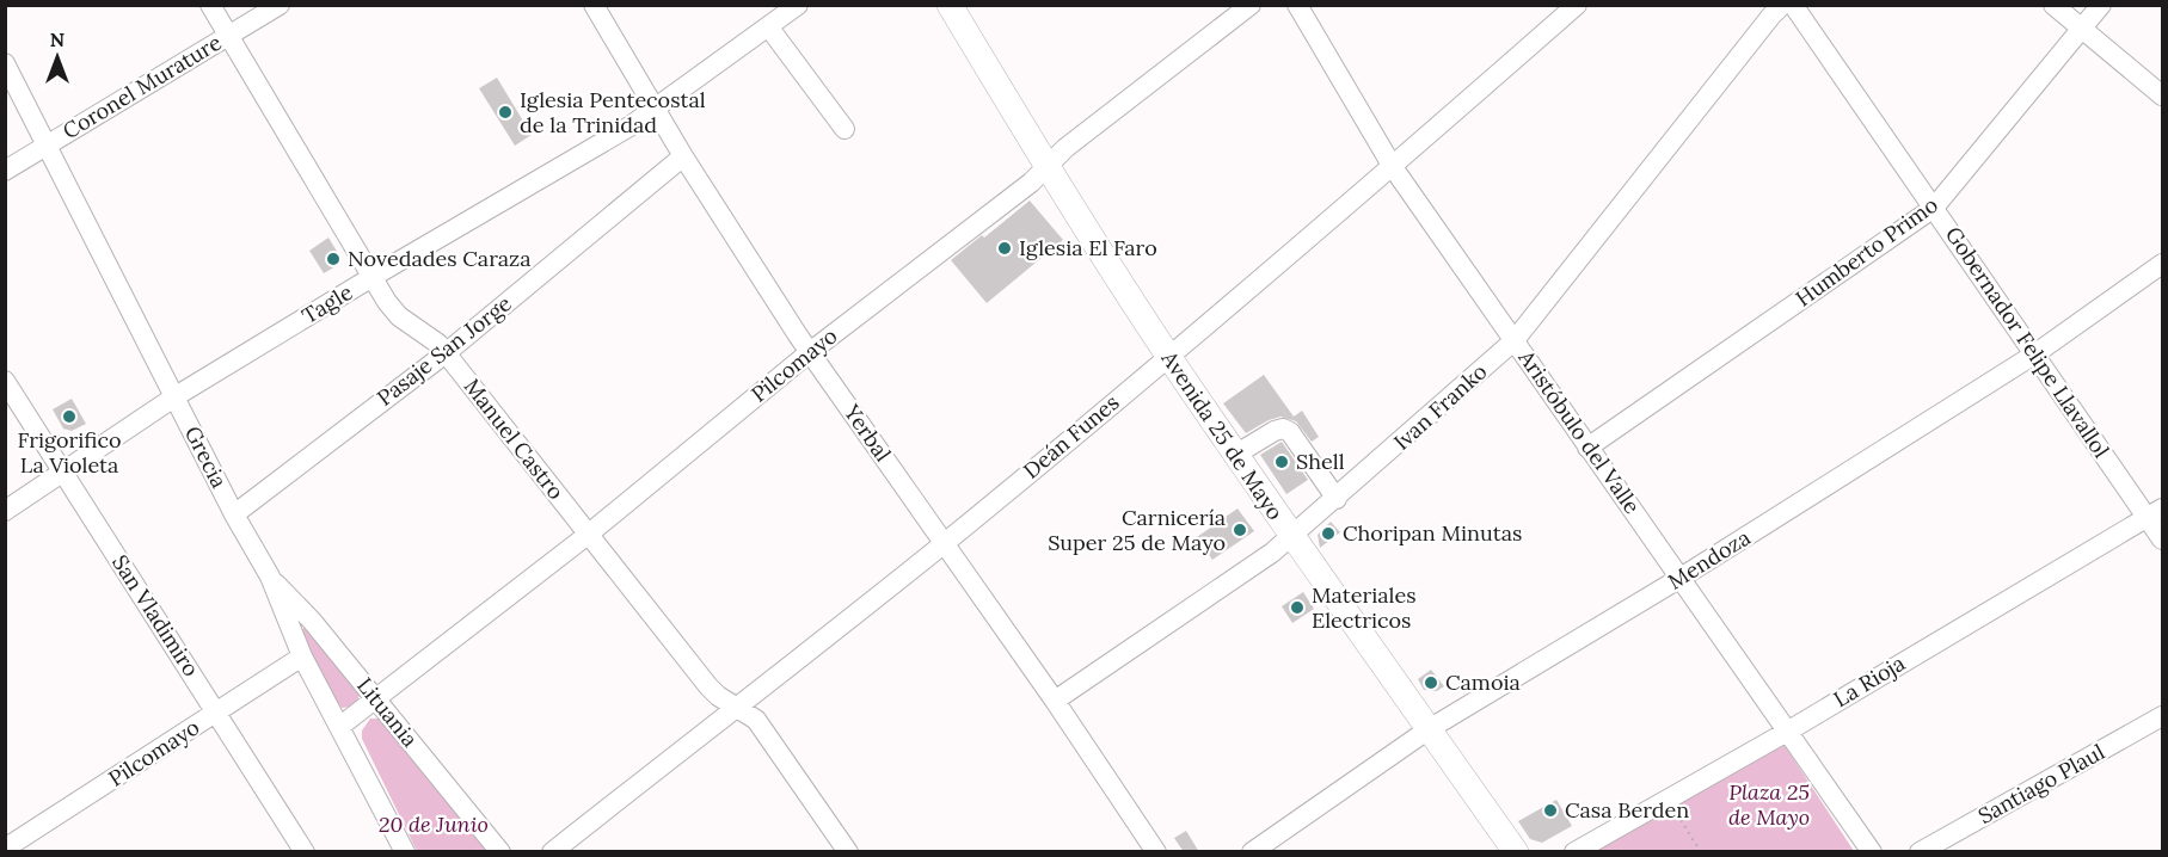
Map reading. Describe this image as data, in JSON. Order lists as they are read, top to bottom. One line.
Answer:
{"streets":{"main road":["Avenida 25 de Mayo"],"street":["Coronel Murature","Humberto Primo","Tagle","Gobernador Felipe Llavallol","Pasaje San Jorge","Pilcomayo","Ivan Franko","Aristóbulo del Valle","Yerbal","Deán Funes","Manuel Castro","Grecia","Mendoza","San Vladimiro","La Rioja","Lituania","Santiago Plaul"]},"crossings":[["Coronel Murature","Manuel Castro"],["Coronel Murature","Grecia"],["Humberto Primo","Gobernador Felipe Llavallol"],["Humberto Primo","Aristóbulo del Valle"],["Tagle","Yerbal"],["Tagle","Manuel Castro"],["Tagle","Grecia"],["Tagle","San Vladimiro"],["Gobernador Felipe Llavallol","Mendoza"],["Gobernador Felipe Llavallol","La Rioja"],["Pasaje San Jorge","Yerbal"],["Pasaje San Jorge","Manuel Castro"],["Pasaje San Jorge","Grecia"],["Pilcomayo","Yerbal"],["Pilcomayo","Avenida 25 de Mayo"],["Pilcomayo","Manuel Castro"],["Pilcomayo","Grecia"],["Pilcomayo","San Vladimiro"],["Pilcomayo","Lituania"],["Ivan Franko","Aristóbulo del Valle"],["Ivan Franko","Yerbal"],["Ivan Franko","Avenida 25 de Mayo"],["Aristóbulo del Valle","Deán Funes"],["Aristóbulo del Valle","Mendoza"],["Aristóbulo del Valle","La Rioja"],["Yerbal","Deán Funes"],["Avenida 25 de Mayo","Deán Funes"],["Avenida 25 de Mayo","Mendoza"],["Deán Funes","Manuel Castro"],["Grecia","Lituania"]],"parks":["Plaza 25 de Mayo","20 de Junio"],"places":["Iglesia Pentecostal de la Trinidad","Iglesia El Faro","Novedades Caraza","Frigorifico La Violeta","Shell","Carnicería Super 25 de Mayo","Choripan Minutas","Materiales Electricos","Camoia","Casa Berden"],"north":"top"}
